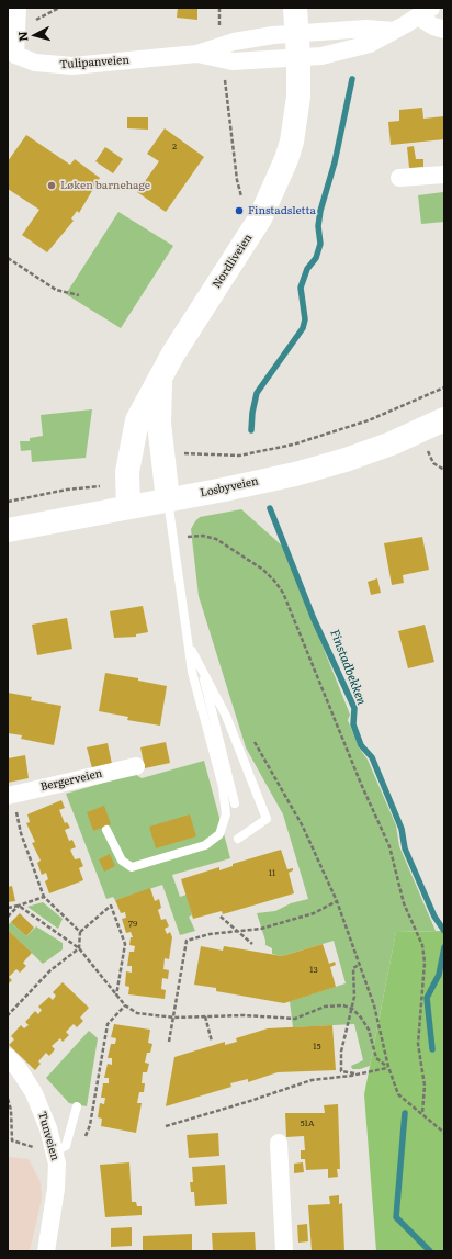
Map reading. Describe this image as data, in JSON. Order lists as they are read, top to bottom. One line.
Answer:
{"streets":{"main road":["Nordliveien","Losbyveien"],"street":["Tulipanveien","Bergerveien","Tunveien"]},"crossings":[["Tulipanveien","Nordliveien"],["Nordliveien","Losbyveien"]],"water":["Finstadbekken"],"places":["Løken barnehage","Finstadsletta"],"house_numbers":["2","11","79","13","15","51A"],"north":"left"}
